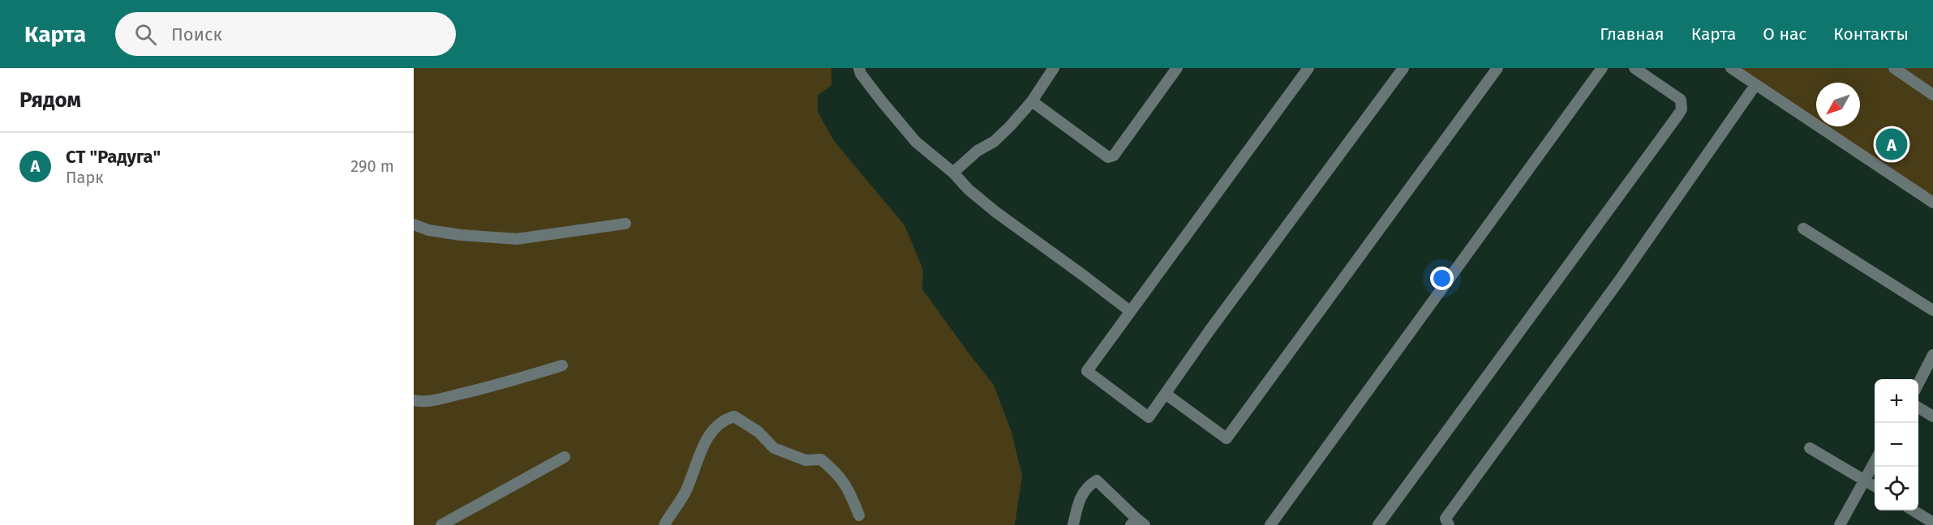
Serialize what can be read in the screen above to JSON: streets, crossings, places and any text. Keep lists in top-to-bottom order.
{
  "north": "bottom left",
  "page": {
    "header": "Карта",
    "search": "Поиск",
    "nav": [
      "Главная",
      "Карта",
      "О нас",
      "Контакты"
    ],
    "heading": "Рядом",
    "pins": "A",
    "list": [
      {
        "mark": "A",
        "name": "СТ \"Радуга\"",
        "note": "Парк",
        "value": "290 m"
      }
    ],
    "map_buttons": ["+", "−"]
  }
}
